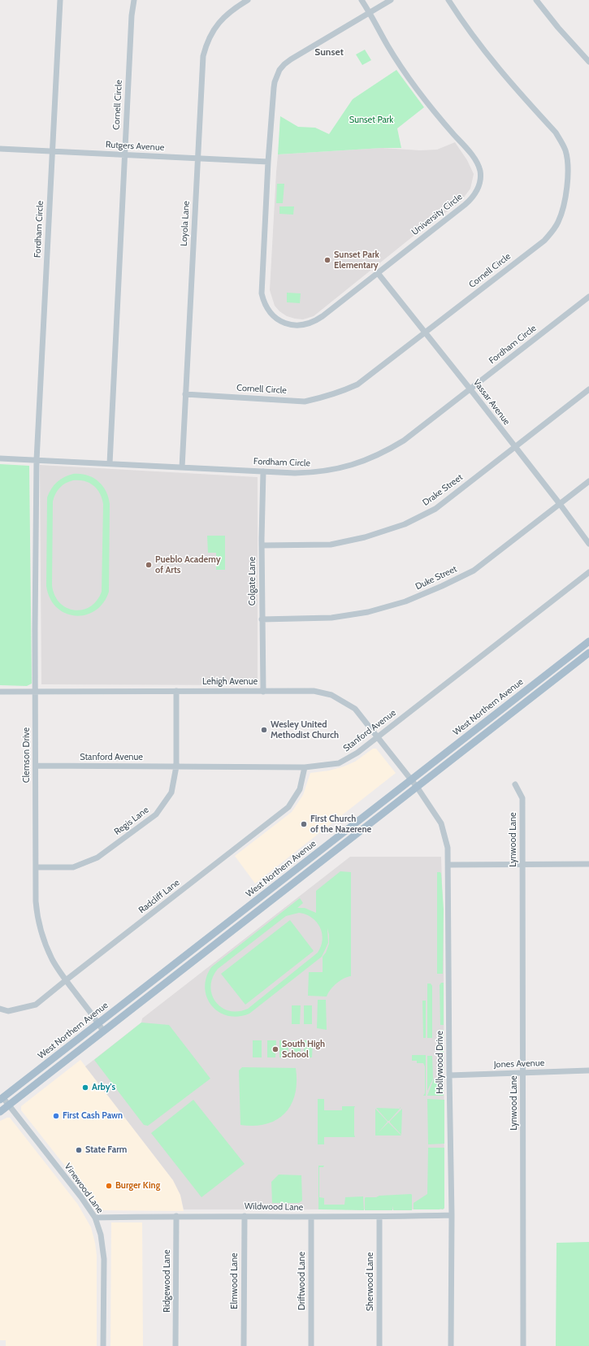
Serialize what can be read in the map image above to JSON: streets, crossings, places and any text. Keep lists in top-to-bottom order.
{
  "streets": {
    "main road": ["West Northern Avenue"],
    "street": [
      "Cornell Circle",
      "Rutgers Avenue",
      "University Circle",
      "Loyola Lane",
      "Fordham Circle",
      "Vassar Avenue",
      "Drake Street",
      "Duke Street",
      "Colgate Lane",
      "Lehigh Avenue",
      "Stanford Avenue",
      "Clemson Drive",
      "Regis Lane",
      "Lynwood Lane",
      "Radcliff Lane",
      "Hollywood Drive",
      "Jones Avenue",
      "Vinewood Lane",
      "Wildwood Lane",
      "Ridgewood Lane",
      "Elmwood Lane",
      "Driftwood Lane",
      "Sherwood Lane"
    ]
  },
  "crossings": [
    ["Cornell Circle", "Rutgers Avenue"],
    ["Cornell Circle", "Loyola Lane"],
    ["Cornell Circle", "Fordham Circle"],
    ["Cornell Circle", "Vassar Avenue"],
    ["Rutgers Avenue", "University Circle"],
    ["Rutgers Avenue", "Loyola Lane"],
    ["Rutgers Avenue", "Fordham Circle"],
    ["University Circle", "Vassar Avenue"],
    ["Loyola Lane", "Fordham Circle"],
    ["Fordham Circle", "Vassar Avenue"],
    ["Fordham Circle", "Colgate Lane"],
    ["Fordham Circle", "Clemson Drive"],
    ["Vassar Avenue", "Drake Street"],
    ["Vassar Avenue", "Duke Street"],
    ["Drake Street", "Colgate Lane"],
    ["Duke Street", "Colgate Lane"],
    ["Colgate Lane", "Lehigh Avenue"],
    ["Lehigh Avenue", "West Northern Avenue"],
    ["Lehigh Avenue", "Stanford Avenue"],
    ["Lehigh Avenue", "Clemson Drive"],
    ["Lehigh Avenue", "Regis Lane"],
    ["Lehigh Avenue", "Hollywood Drive"],
    ["West Northern Avenue", "Clemson Drive"],
    ["West Northern Avenue", "Hollywood Drive"],
    ["West Northern Avenue", "Vinewood Lane"],
    ["Stanford Avenue", "Clemson Drive"],
    ["Stanford Avenue", "Regis Lane"],
    ["Stanford Avenue", "Radcliff Lane"],
    ["Clemson Drive", "Regis Lane"],
    ["Clemson Drive", "Radcliff Lane"],
    ["Lynwood Lane", "Jones Avenue"],
    ["Hollywood Drive", "Jones Avenue"],
    ["Hollywood Drive", "Wildwood Lane"],
    ["Vinewood Lane", "Wildwood Lane"],
    ["Wildwood Lane", "Ridgewood Lane"],
    ["Wildwood Lane", "Elmwood Lane"],
    ["Wildwood Lane", "Driftwood Lane"],
    ["Wildwood Lane", "Sherwood Lane"]
  ],
  "districts": ["Sunset"],
  "parks": ["Sunset Park"],
  "places": [
    "Sunset Park Elementary",
    "Pueblo Academy of Arts",
    "Wesley United Methodist Church",
    "First Church of the Nazerene",
    "South High School",
    "Arby's",
    "First Cash Pawn",
    "State Farm",
    "Burger King"
  ]
}
